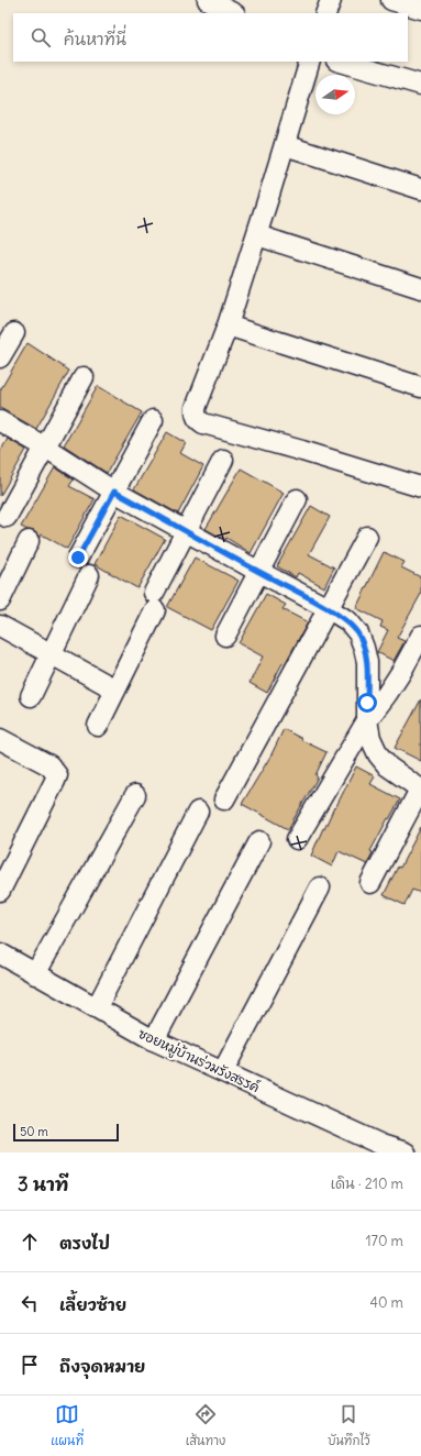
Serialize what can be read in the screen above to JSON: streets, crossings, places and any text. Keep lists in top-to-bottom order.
{
  "streets": {
    "street": ["ซอยหมู่บ้านร่วมรังสรรค์"]
  },
  "scale_bar": "50 m",
  "north": "right",
  "page": {
    "search": "ค้นหาที่นี่",
    "scale": "50 m",
    "heading": ["3 นาที", "เดิน · 210 m"],
    "list": [
      ["ตรงไป", "170 m"],
      ["เลี้ยวซ้าย", "40 m"],
      "ถึงจุดหมาย"
    ],
    "nav": ["แผนที่", "เส้นทาง", "บันทึกไว้"]
  }
}
